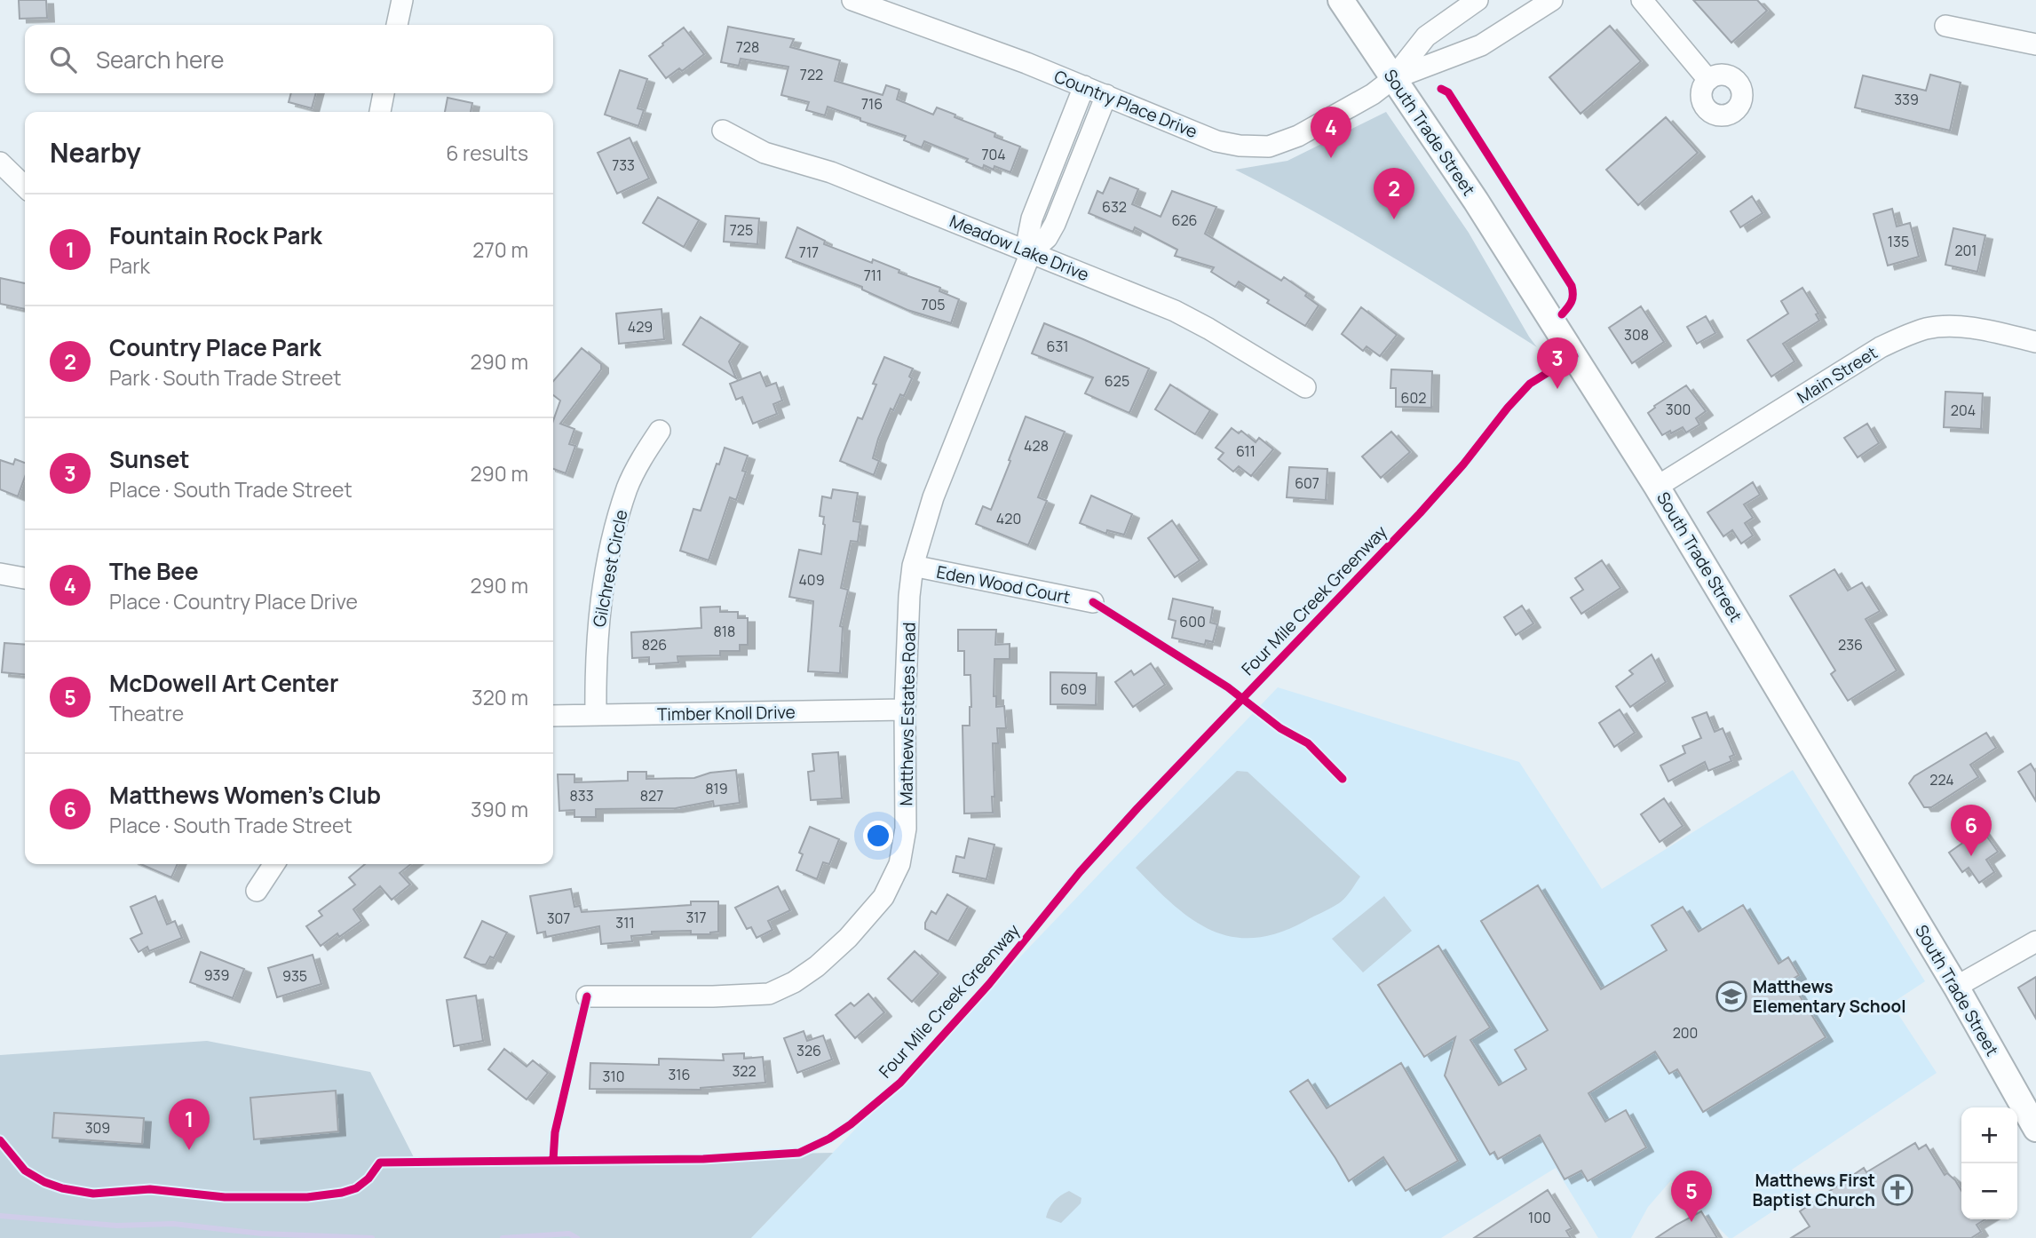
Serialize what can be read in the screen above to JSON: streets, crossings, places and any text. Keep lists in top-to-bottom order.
{
  "streets": {
    "main road": ["South Trade Street"],
    "street": [
      "Country Place Drive",
      "Meadow Lake Drive",
      "Main Street",
      "Gilchrest Circle",
      "Eden Wood Court",
      "Timber Knoll Drive",
      "Matthews Estates Road"
    ],
    "cycle path": ["Four Mile Creek Greenway"]
  },
  "crossings": [
    ["Country Place Drive", "South Trade Street"],
    ["Country Place Drive", "Matthews Estates Road"],
    ["South Trade Street", "Main Street"],
    ["Meadow Lake Drive", "Matthews Estates Road"],
    ["Gilchrest Circle", "Timber Knoll Drive"],
    ["Eden Wood Court", "Matthews Estates Road"],
    ["Timber Knoll Drive", "Matthews Estates Road"]
  ],
  "places": {
    "school or university": ["Matthews Elementary School"],
    "church": ["Matthews First Baptist Church"]
  },
  "house_numbers": [
    "728",
    "722",
    "339",
    "716",
    "704",
    "733",
    "632",
    "626",
    "725",
    "135",
    "201",
    "717",
    "711",
    "705",
    "429",
    "308",
    "631",
    "625",
    "602",
    "300",
    "204",
    "428",
    "611",
    "607",
    "420",
    "409",
    "600",
    "818",
    "826",
    "236",
    "609",
    "224",
    "819",
    "833",
    "827",
    "317",
    "307",
    "311",
    "939",
    "935",
    "200",
    "326",
    "322",
    "316",
    "310",
    "309",
    "100"
  ],
  "page": {
    "search": "Search here",
    "pins": [
      "4",
      "2",
      "3",
      "6",
      "1",
      "5"
    ],
    "heading": ["Nearby", "6 results"],
    "list": [
      {
        "mark": "1",
        "name": "Fountain Rock Park",
        "note": "Park",
        "value": "270 m"
      },
      {
        "mark": "2",
        "name": "Country Place Park",
        "note": "Park · South Trade Street",
        "value": "290 m"
      },
      {
        "mark": "3",
        "name": "Sunset",
        "note": "Place · South Trade Street",
        "value": "290 m"
      },
      {
        "mark": "4",
        "name": "The Bee",
        "note": "Place · Country Place Drive",
        "value": "290 m"
      },
      {
        "mark": "5",
        "name": "McDowell Art Center",
        "note": "Theatre",
        "value": "320 m"
      },
      {
        "mark": "6",
        "name": "Matthews Women's Club",
        "note": "Place · South Trade Street",
        "value": "390 m"
      }
    ],
    "map_buttons": ["+", "−"]
  }
}
